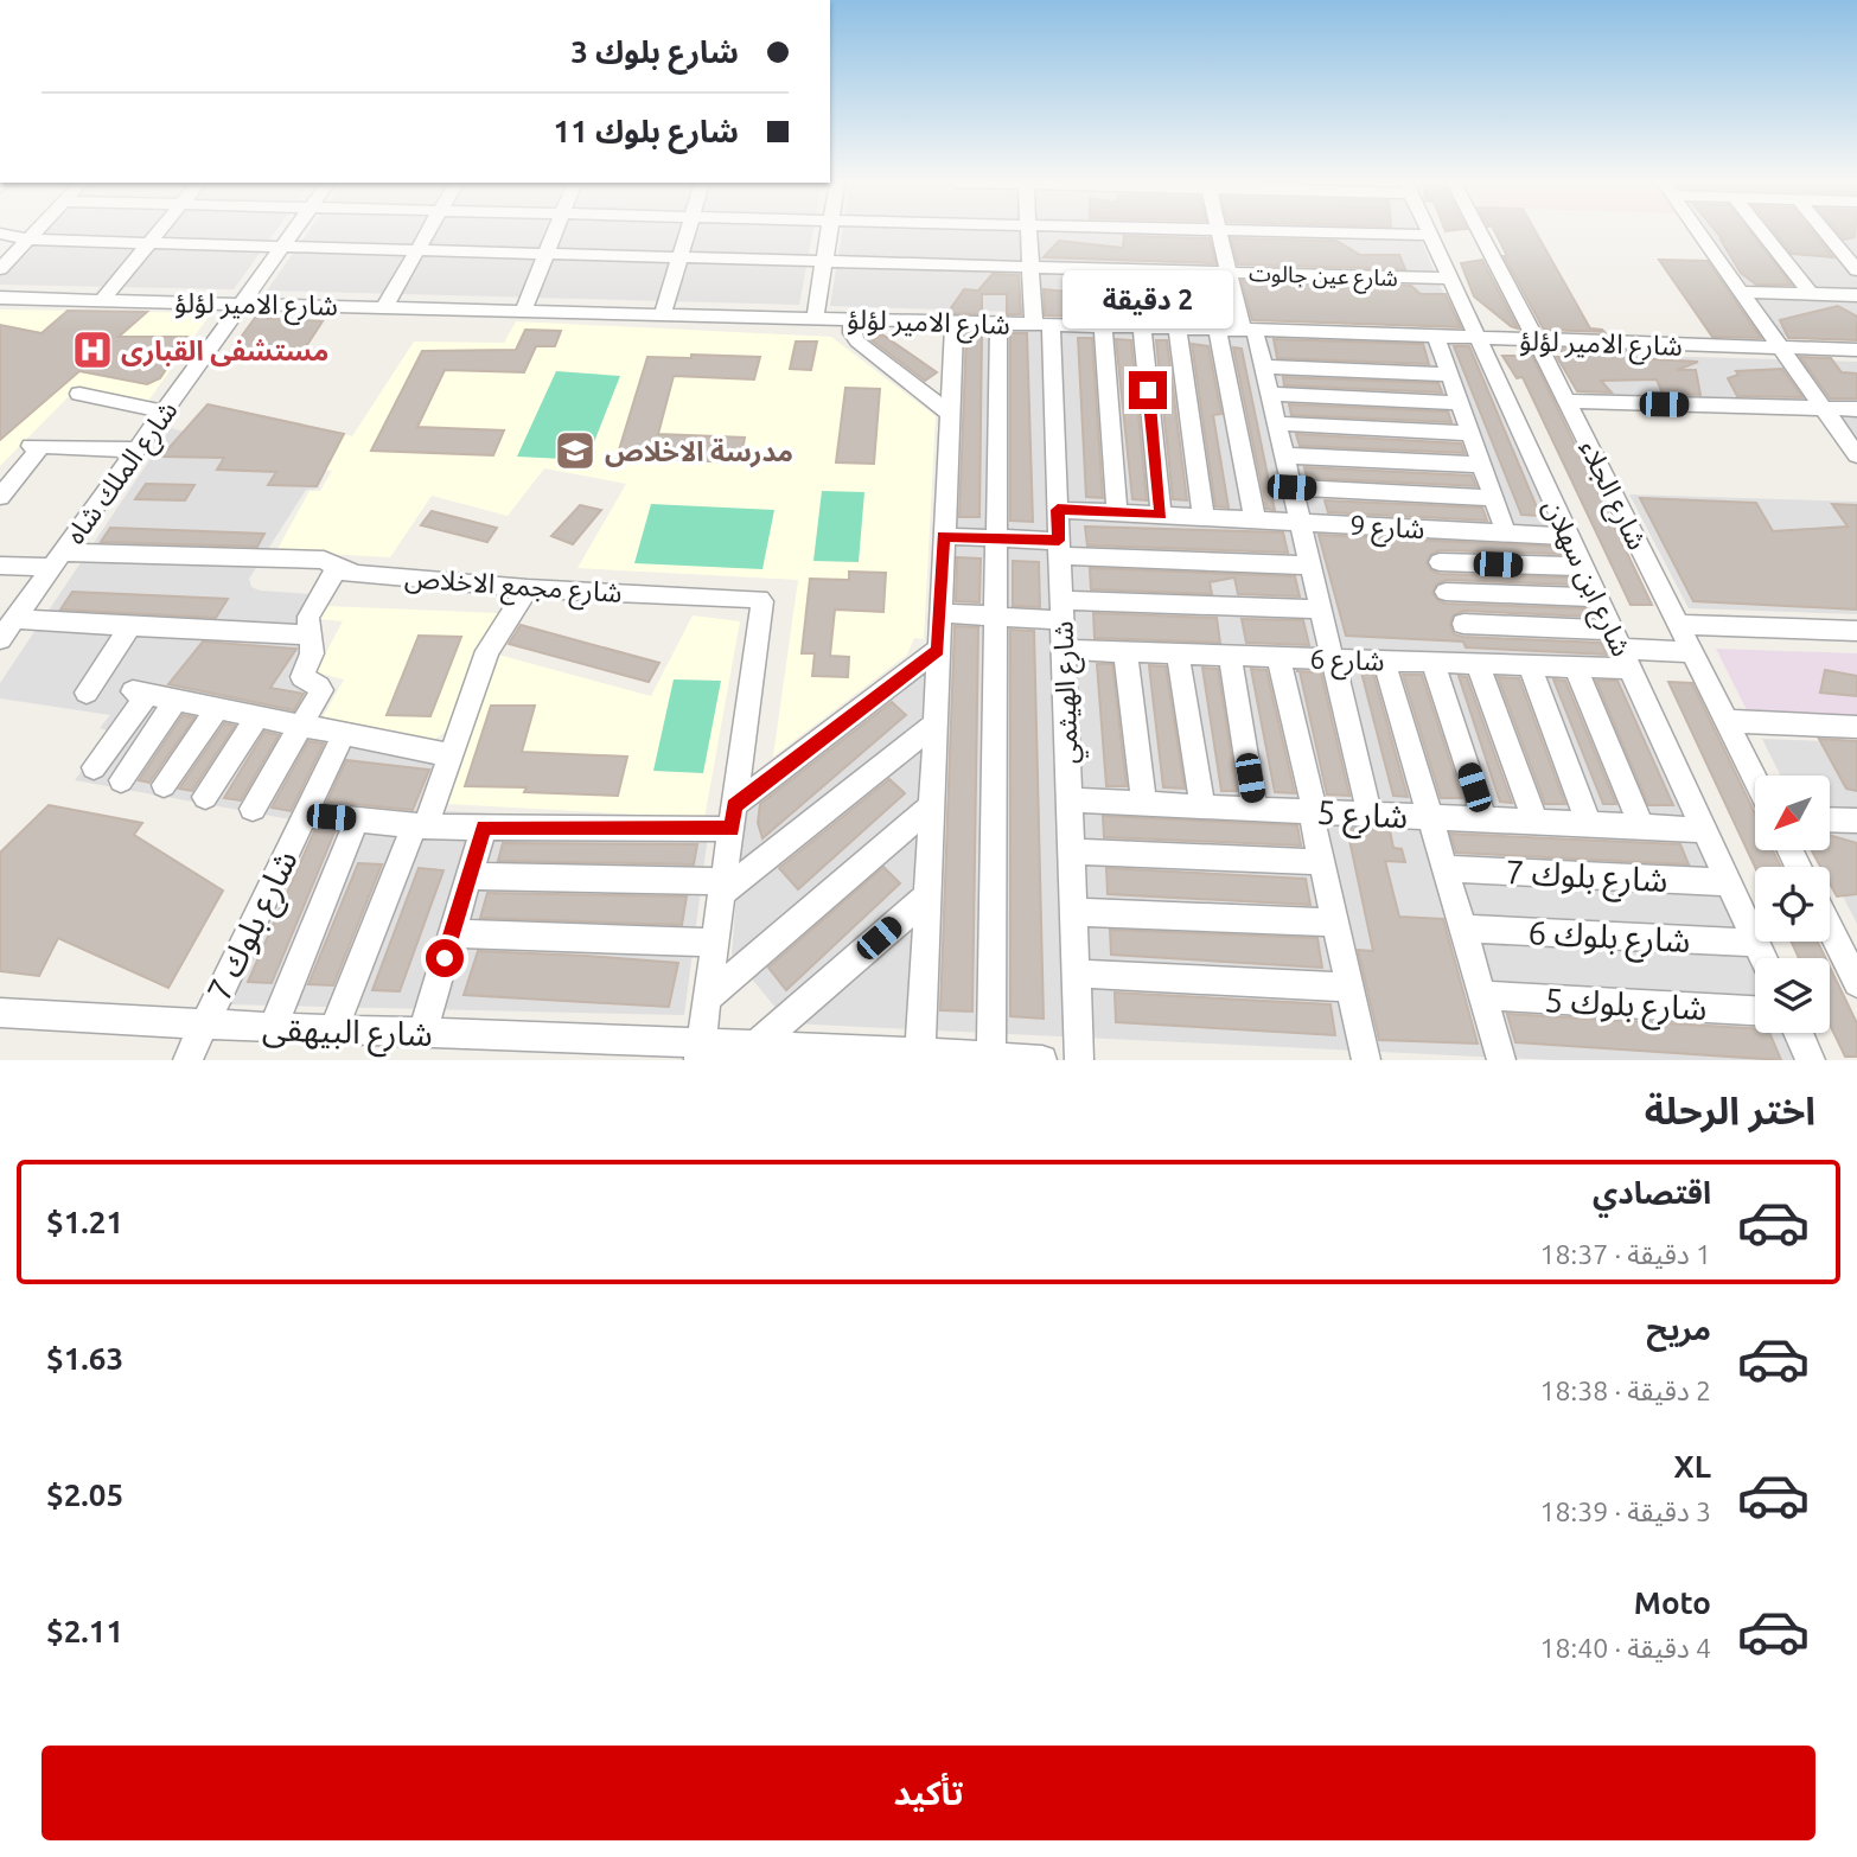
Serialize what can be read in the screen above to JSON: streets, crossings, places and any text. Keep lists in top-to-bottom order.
{
  "streets": {
    "street": [
      "شارع عين جالوت",
      "شارع الامير لؤلؤ",
      "شارع الملك شاه",
      "شارع الجلاء",
      "شارع 9",
      "شارع ابن سهلان",
      "شارع مجمع الاخلاص",
      "شارع 6",
      "شارع الهيثمي",
      "شارع 5",
      "شارع بلوك 7",
      "شارع بلوك 6",
      "شارع بلوك 5",
      "شارع البيهقى"
    ]
  },
  "crossings": [
    ["شارع عين جالوت", "شارع الملك شاه"],
    ["شارع عين جالوت", "شارع ابن سهلان"],
    ["شارع عين جالوت", "شارع الهيثمي"],
    ["شارع الامير لؤلؤ", "شارع الملك شاه"],
    ["شارع الامير لؤلؤ", "شارع الجلاء"],
    ["شارع الامير لؤلؤ", "شارع ابن سهلان"],
    ["شارع الامير لؤلؤ", "شارع الهيثمي"],
    ["شارع الملك شاه", "شارع مجمع الاخلاص"],
    ["شارع 9", "شارع ابن سهلان"],
    ["شارع 9", "شارع الهيثمي"],
    ["شارع ابن سهلان", "شارع 6"],
    ["شارع ابن سهلان", "شارع 5"],
    ["شارع ابن سهلان", "شارع بلوك 7"],
    ["شارع ابن سهلان", "شارع بلوك 6"],
    ["شارع 6", "شارع الهيثمي"],
    ["شارع الهيثمي", "شارع 5"],
    ["شارع بلوك 7", "شارع البيهقى"]
  ],
  "places": {
    "hospital": ["مستشفى القبارى"],
    "school or university": ["مدرسة الاخلاص"]
  },
  "north": "bottom left",
  "page": {
    "banner": ["شارع بلوك 3", "شارع بلوك 11"],
    "bubble": "2 دقيقة",
    "heading": "اختر الرحلة",
    "list": [
      {
        "name": "اقتصادي",
        "note": "1 دقيقة · 18:37",
        "value": "$1.21"
      },
      {
        "name": "مريح",
        "note": "2 دقيقة · 18:38",
        "value": "$1.63"
      },
      {
        "name": "XL",
        "note": "3 دقيقة · 18:39",
        "value": "$2.05"
      },
      {
        "name": "Moto",
        "note": "4 دقيقة · 18:40",
        "value": "$2.11"
      }
    ],
    "buttons": "تأكيد"
  }
}
